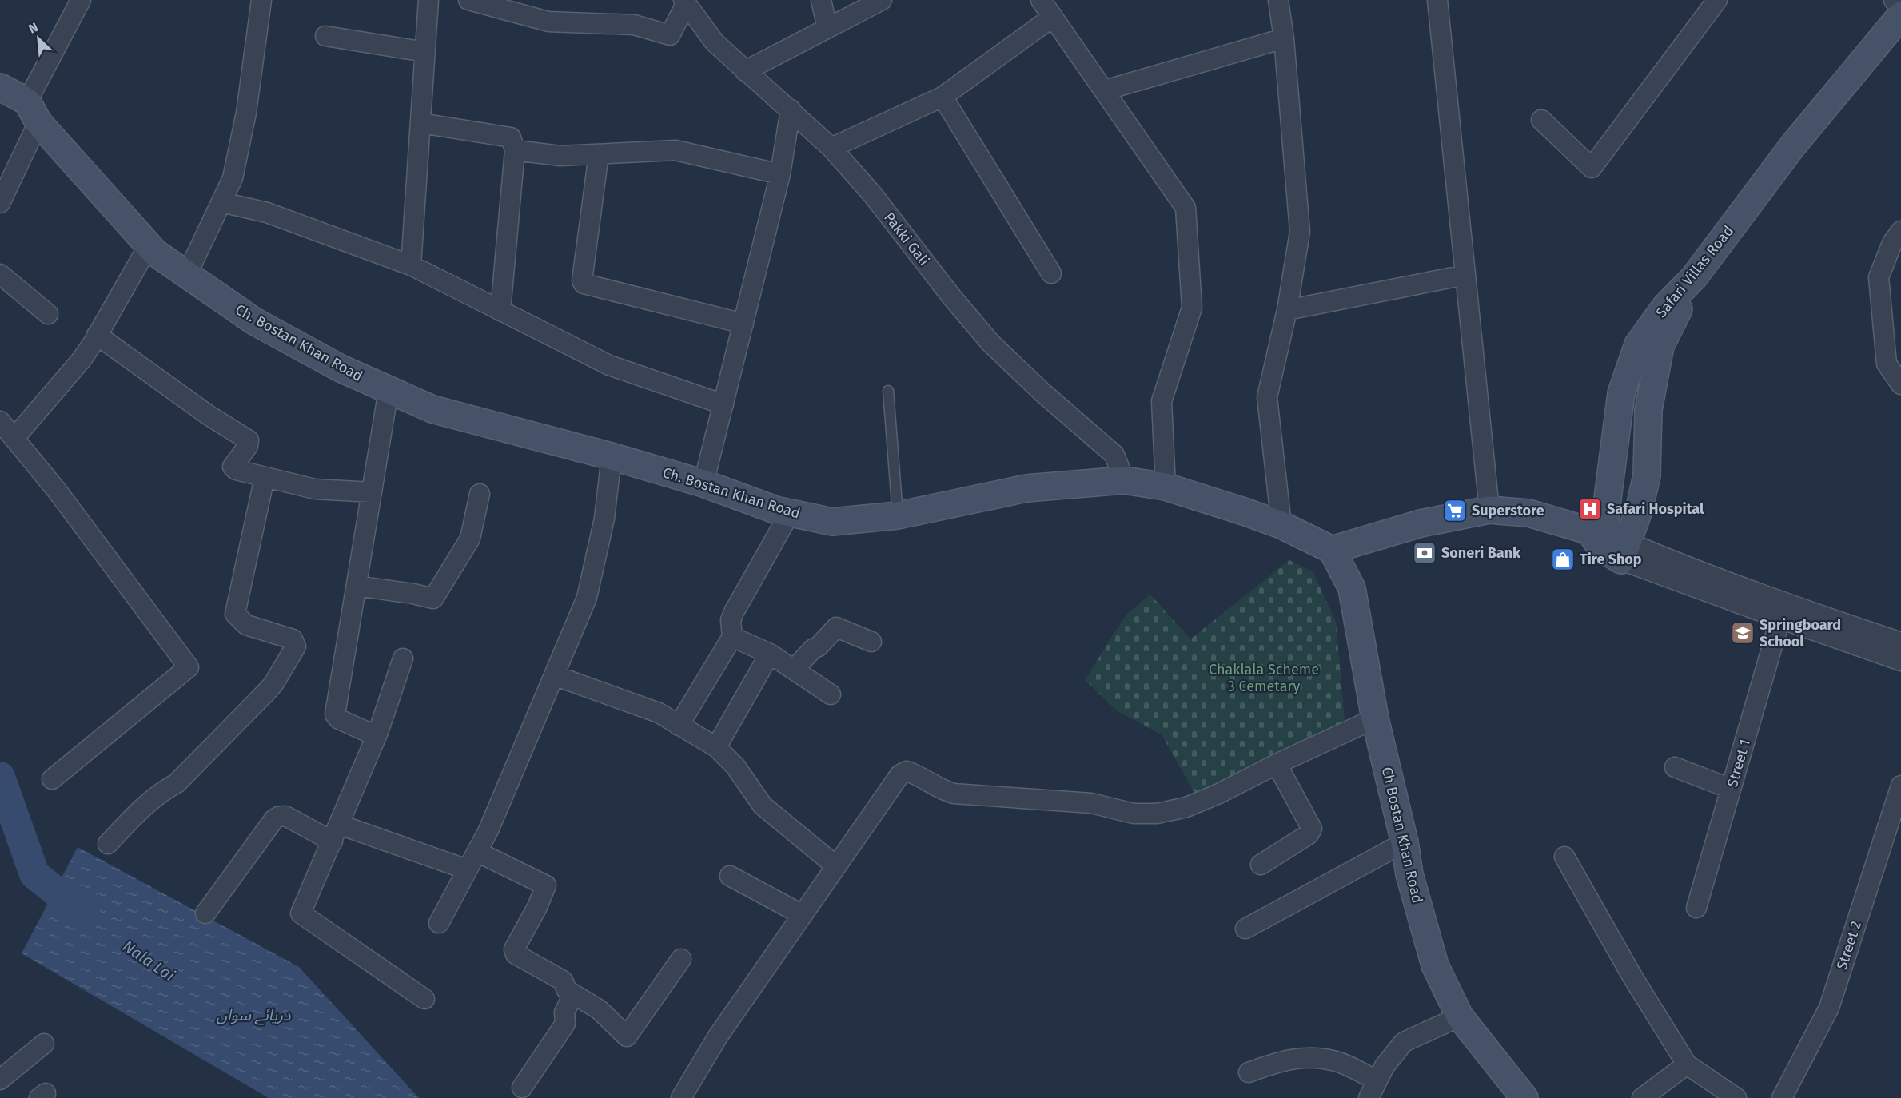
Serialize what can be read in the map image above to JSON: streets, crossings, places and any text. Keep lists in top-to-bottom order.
{
  "streets": {
    "main road": ["Safari Villas Road", "Ch. Bostan Khan Road", "Ch Bostan Khan Road"],
    "street": ["Pakki Gali", "Street 1", "Street 2"]
  },
  "crossings": [
    ["Pakki Gali", "Ch. Bostan Khan Road"],
    ["Ch. Bostan Khan Road", "Ch Bostan Khan Road"]
  ],
  "water": ["Nala Lai", "دریائے سواں"],
  "parks": ["Chaklala Scheme 3 Cemetary"],
  "places": {
    "hospital": ["Safari Hospital"],
    "supermarket": ["Superstore"],
    "bank": ["Soneri Bank"],
    "shop": ["Tire Shop"],
    "school or university": ["Springboard School"]
  },
  "north": "top left"
}
